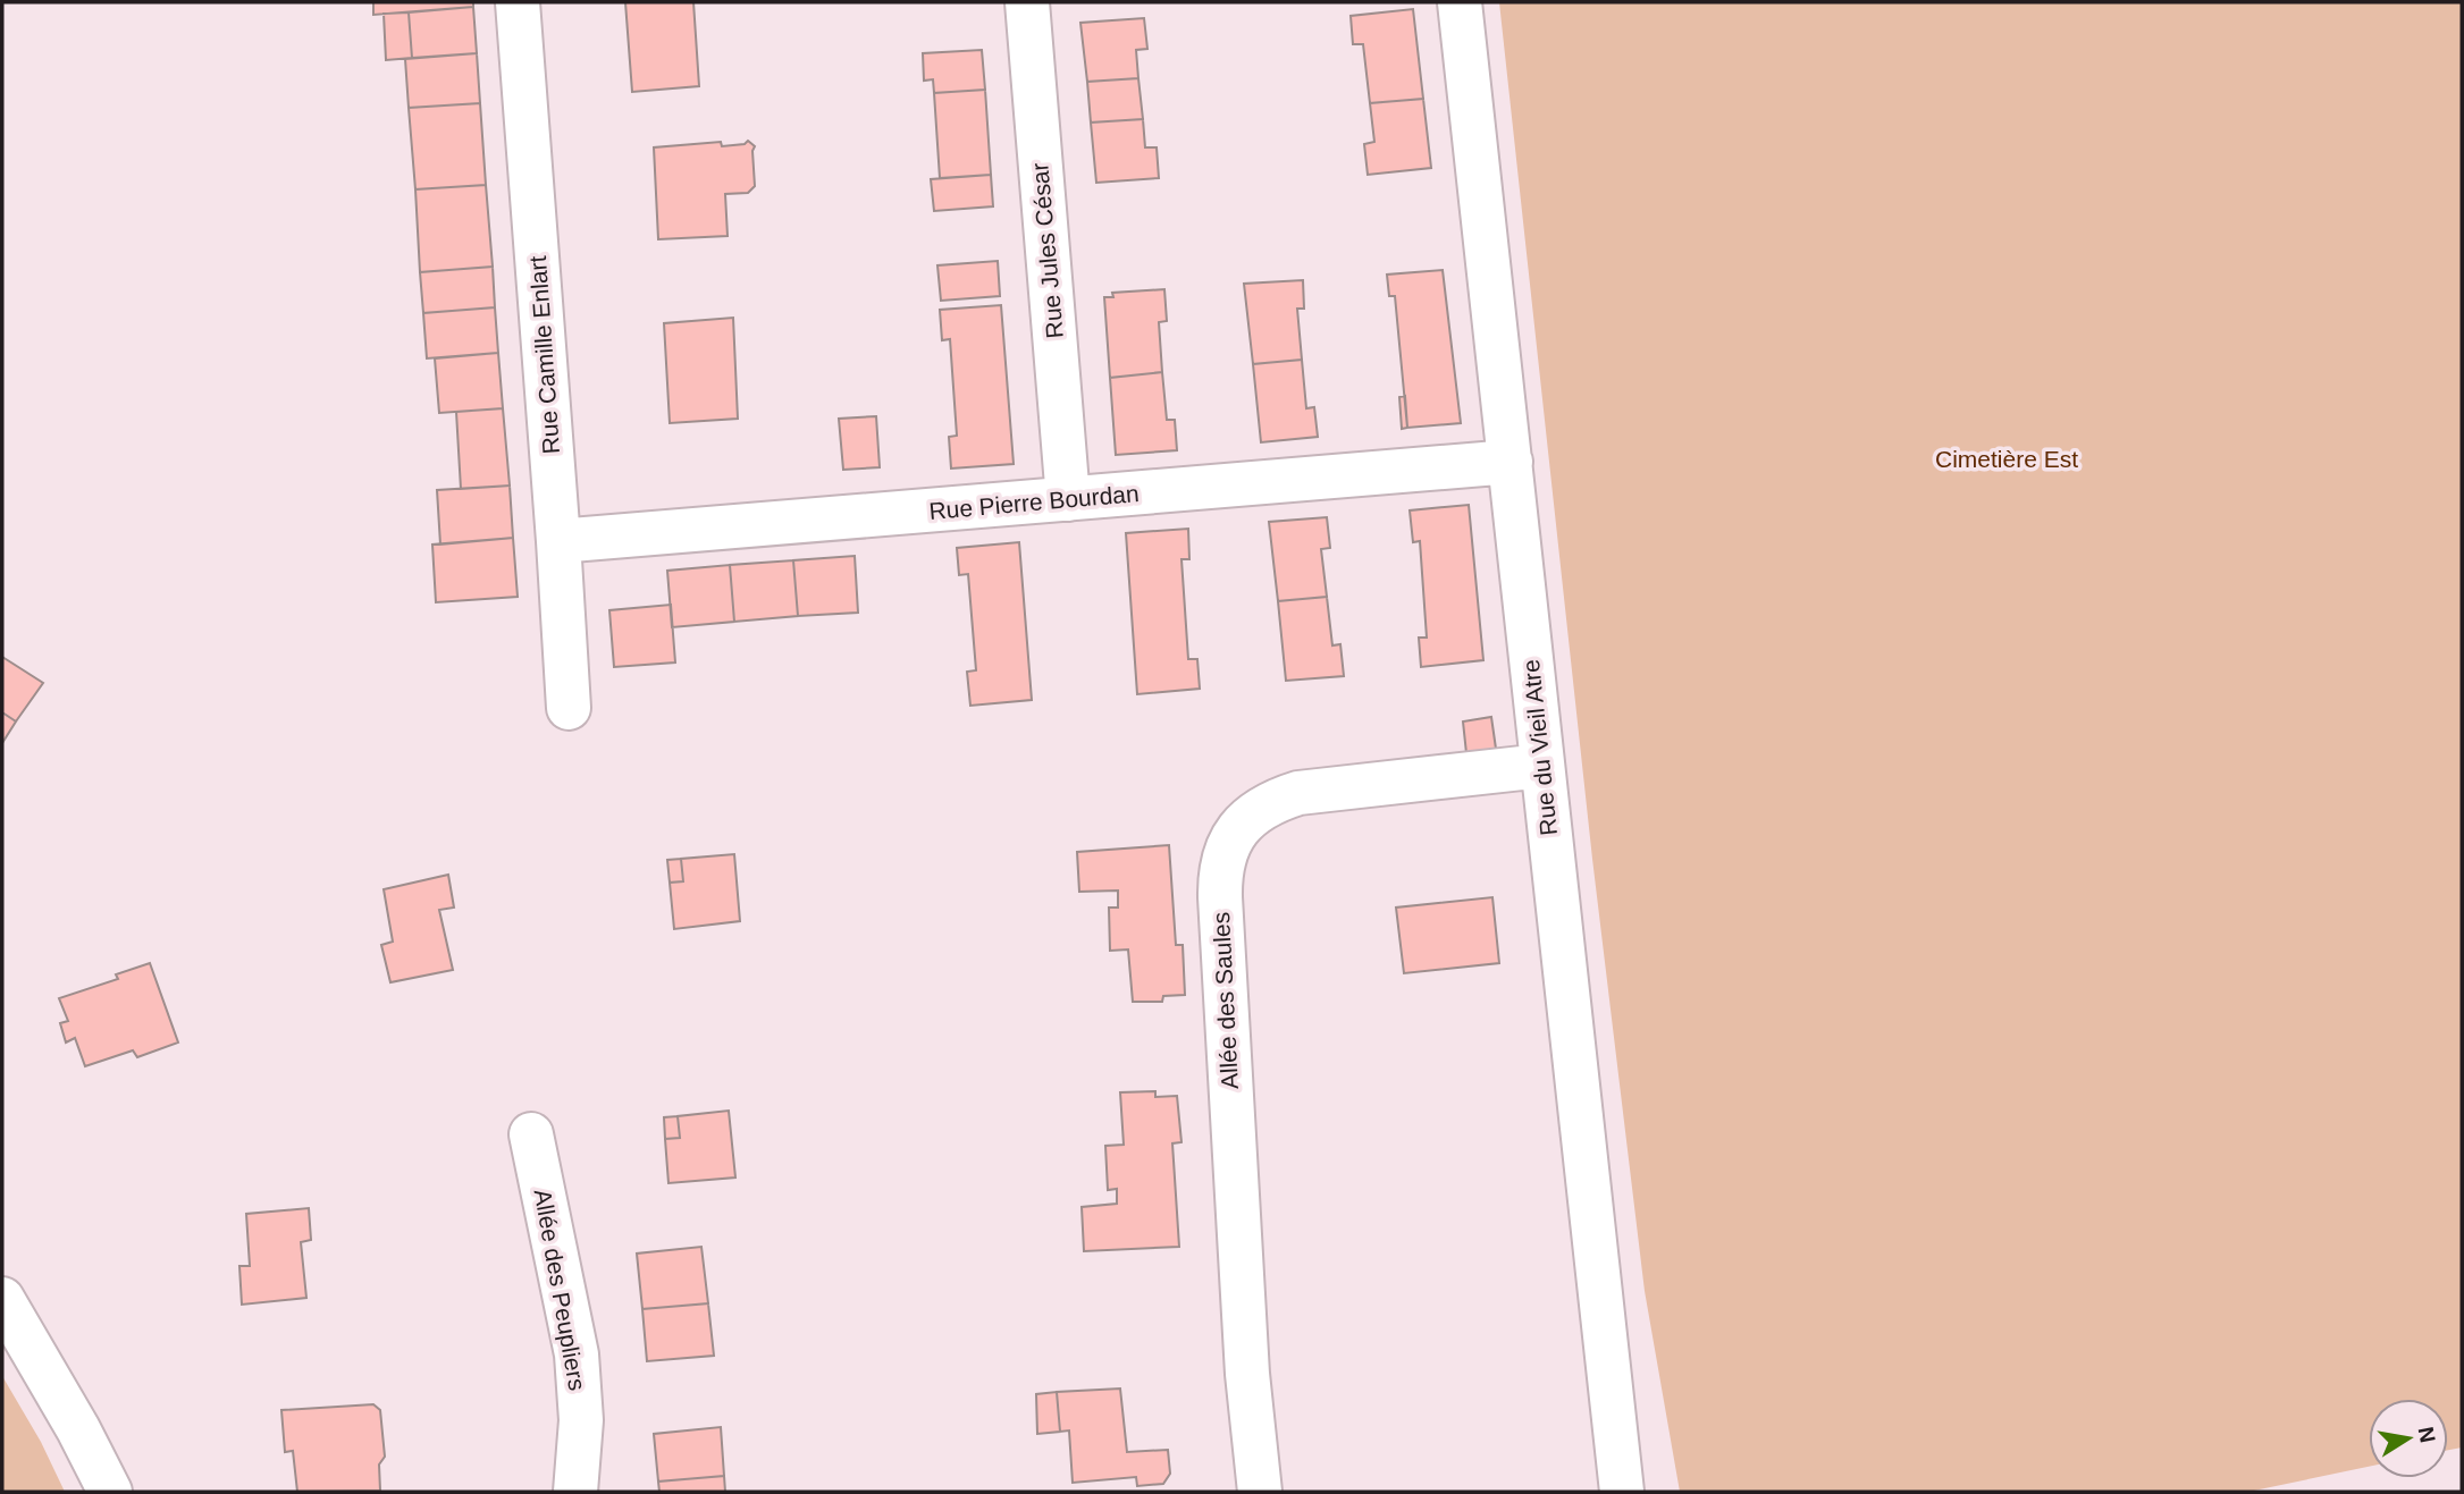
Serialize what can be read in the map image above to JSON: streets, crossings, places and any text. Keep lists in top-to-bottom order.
{
  "streets": {
    "street": [
      "Rue Jules César",
      "Rue Camille Enlart",
      "Rue Pierre Bourdan",
      "Rue du Vieil Atre",
      "Allée des Saules",
      "Allée des Peupliers"
    ]
  },
  "crossings": [
    ["Rue Jules César", "Rue Pierre Bourdan"],
    ["Rue Camille Enlart", "Rue Pierre Bourdan"],
    ["Rue Pierre Bourdan", "Rue du Vieil Atre"],
    ["Rue du Vieil Atre", "Allée des Saules"]
  ],
  "parks": ["Cimetière Est"],
  "north": "right"
}
